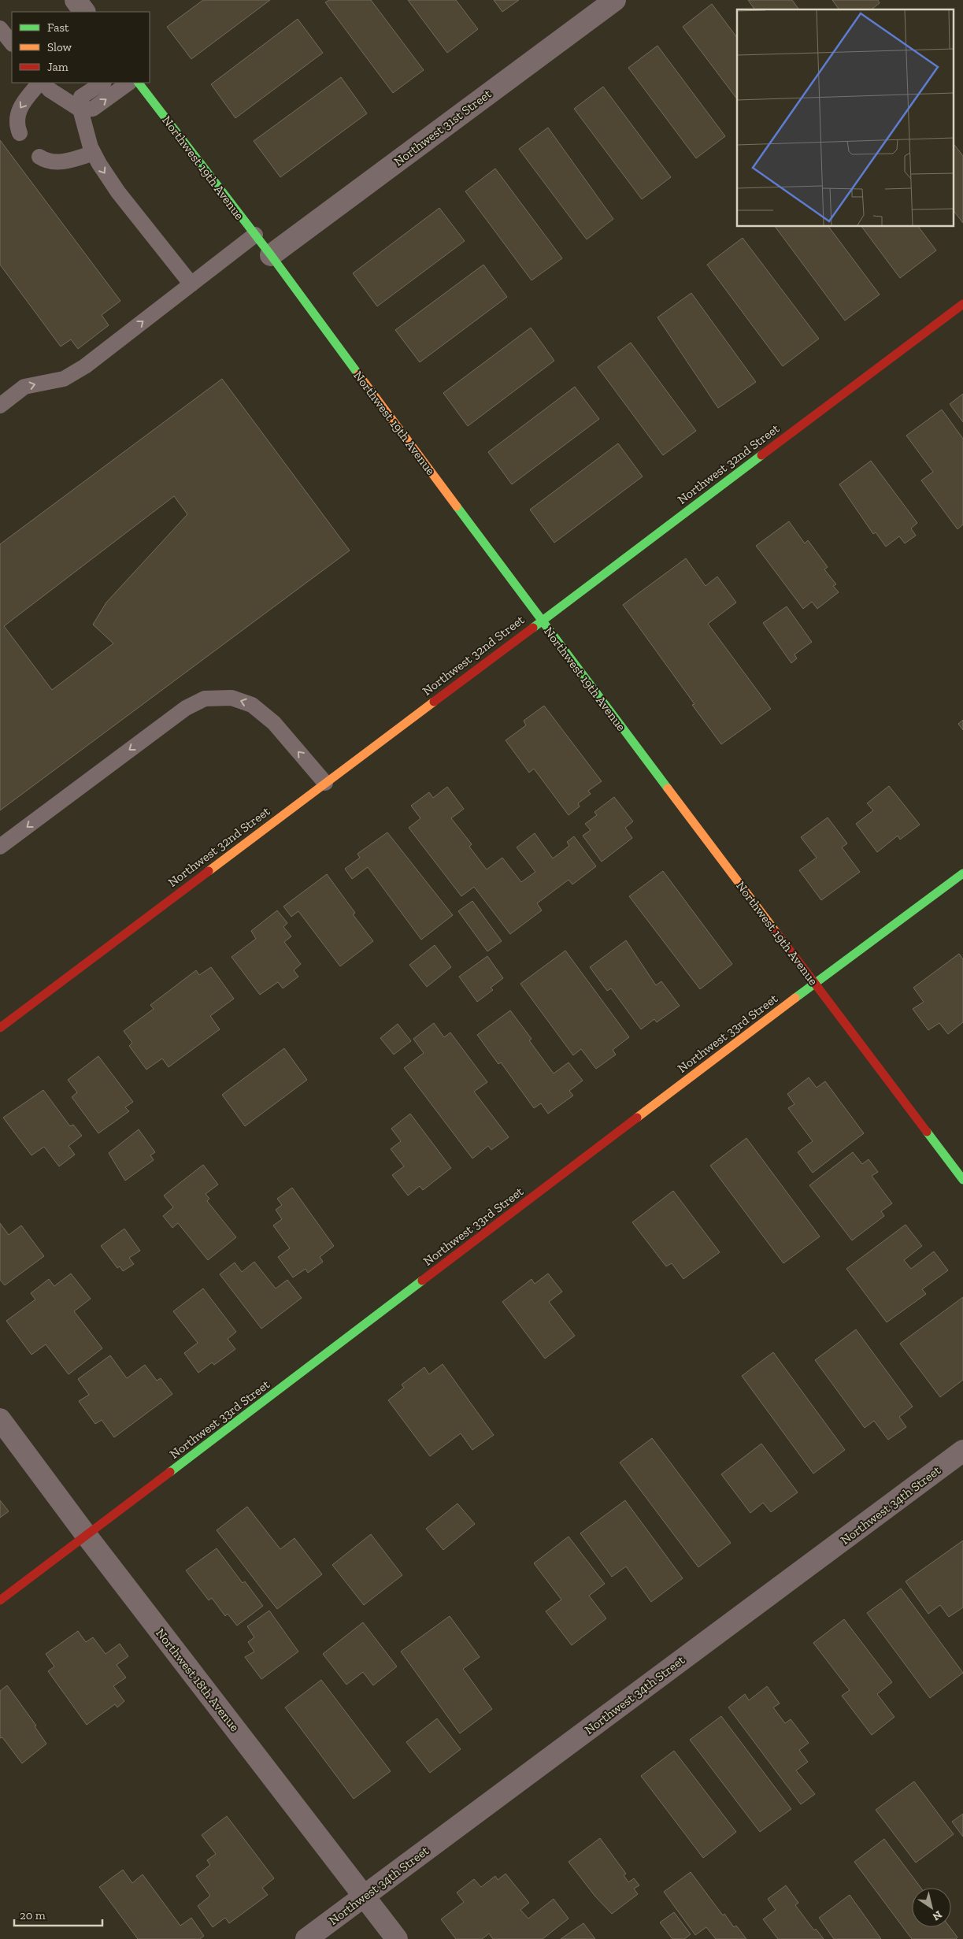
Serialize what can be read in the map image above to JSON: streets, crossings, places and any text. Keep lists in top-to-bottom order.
{
  "streets": {
    "street": [
      "Northwest 31st Street",
      "Northwest 19th Avenue",
      "Northwest 32nd Street",
      "Northwest 33rd Street",
      "Northwest 34th Street",
      "Northwest 18th Avenue"
    ]
  },
  "crossings": [
    ["Northwest 31st Street", "Northwest 19th Avenue"],
    ["Northwest 19th Avenue", "Northwest 32nd Street"],
    ["Northwest 19th Avenue", "Northwest 33rd Street"],
    ["Northwest 33rd Street", "Northwest 18th Avenue"],
    ["Northwest 34th Street", "Northwest 18th Avenue"]
  ],
  "legend": ["Fast", "Slow", "Jam"],
  "scale_bar": "20 m",
  "north": "bottom right"
}
